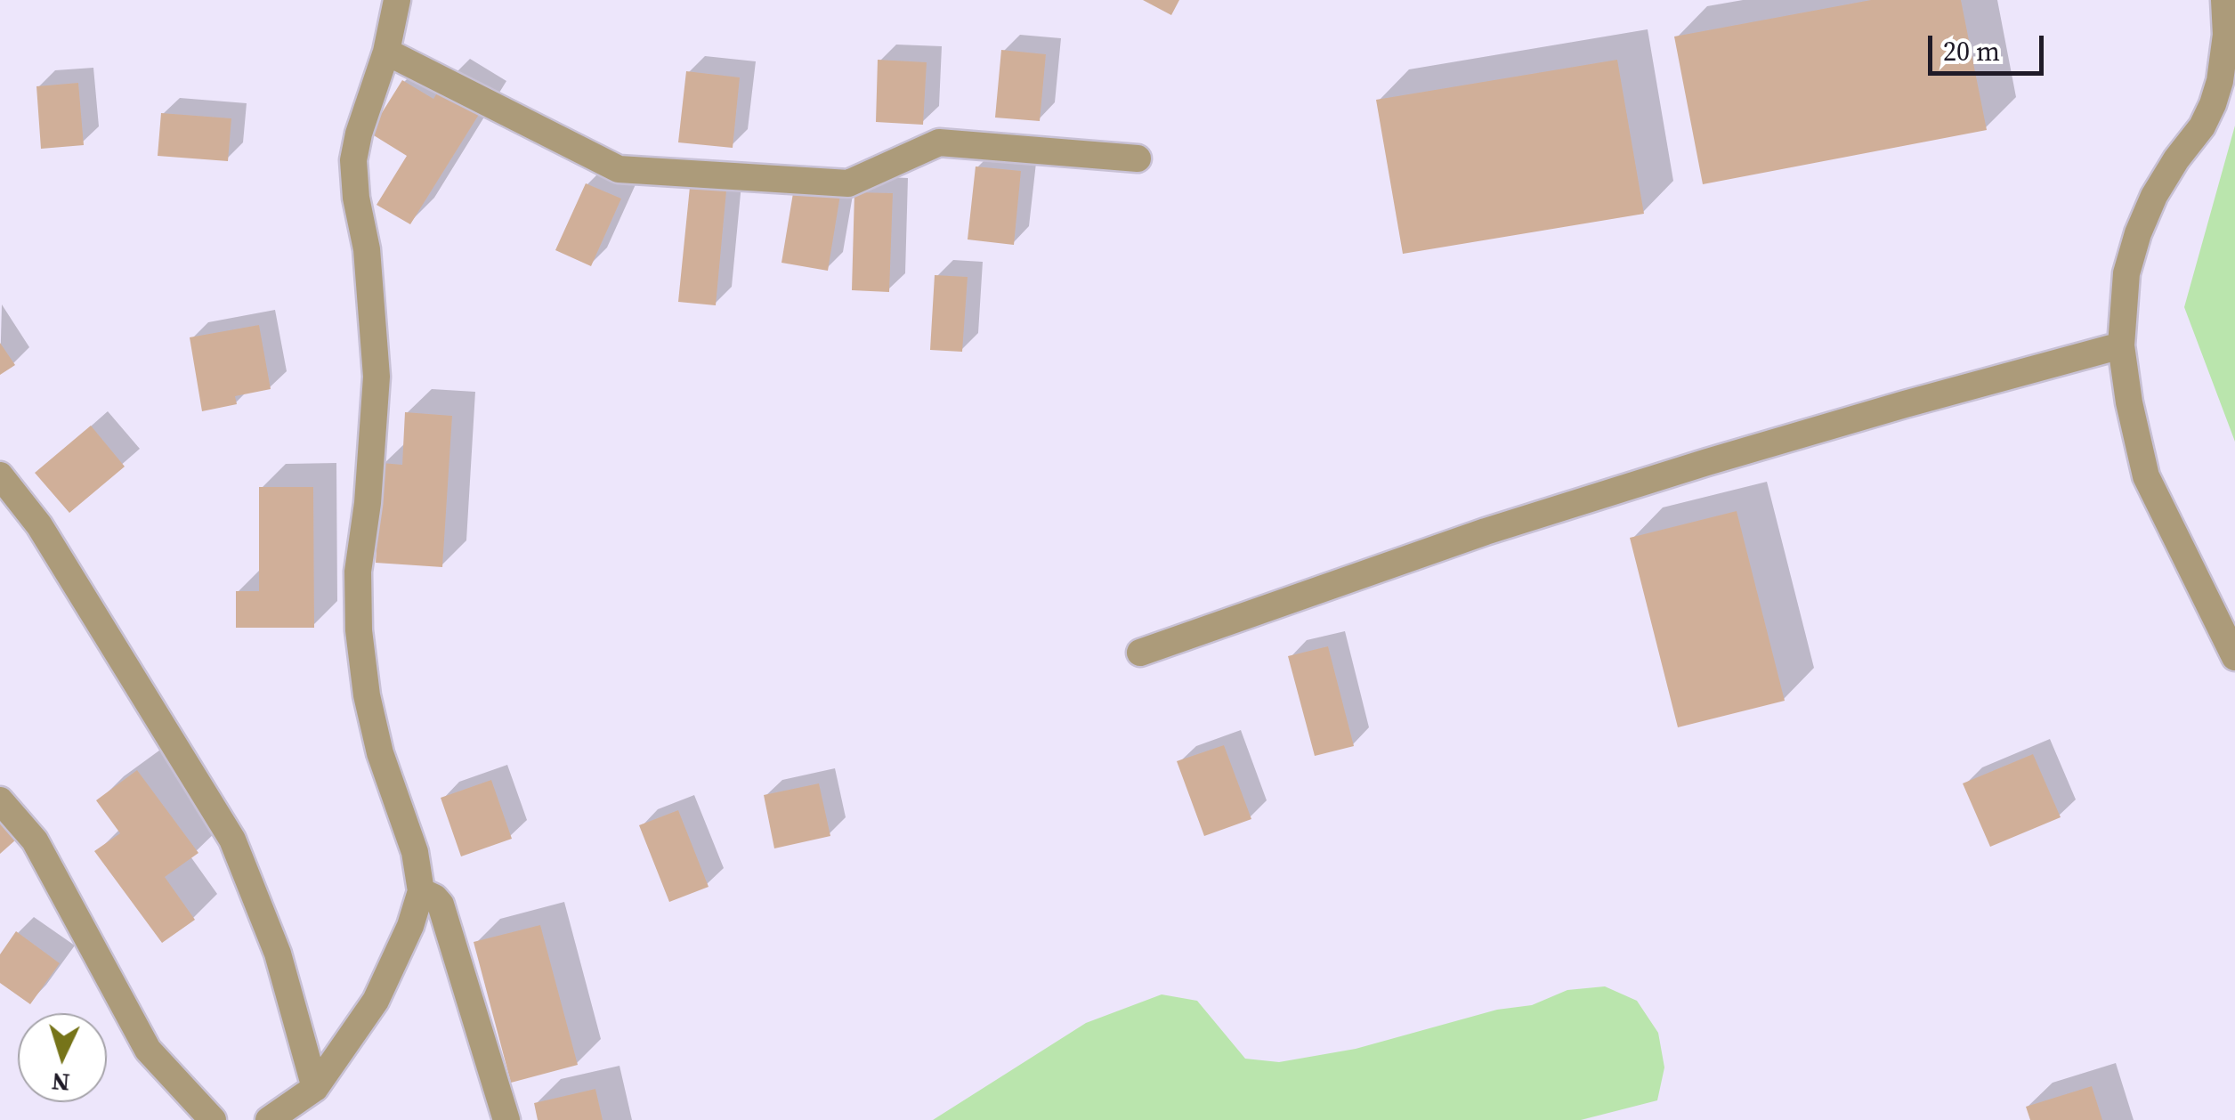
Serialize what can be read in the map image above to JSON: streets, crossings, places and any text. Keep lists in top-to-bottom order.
{
  "scale_bar": "20 m",
  "north": "bottom"
}
